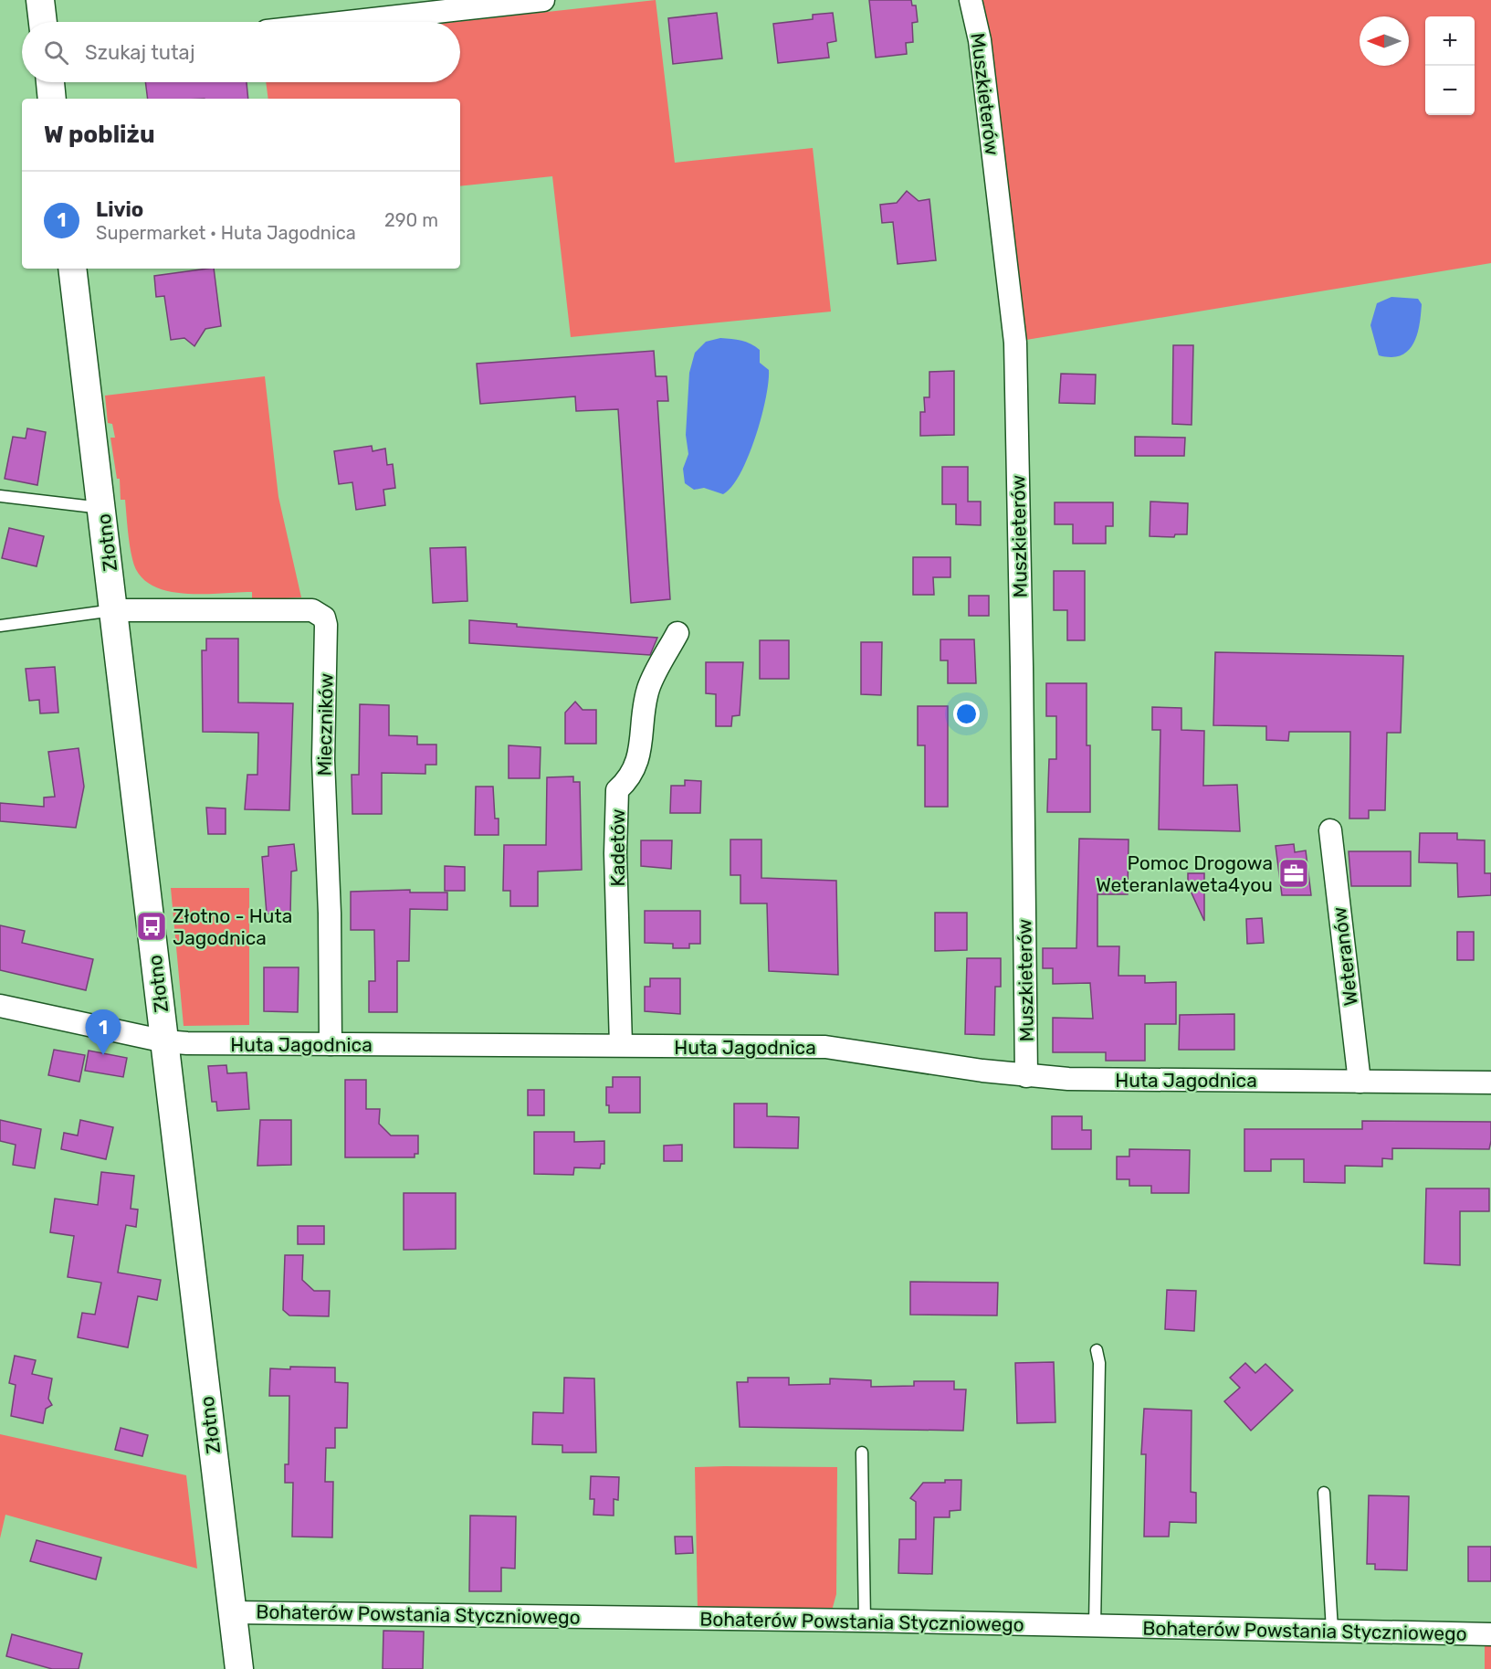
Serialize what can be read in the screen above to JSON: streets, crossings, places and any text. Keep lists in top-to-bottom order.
{
  "streets": {
    "street": [
      "Muszkieterów",
      "Złotno",
      "Mieczników",
      "Kadetów",
      "Weteranów",
      "Huta Jagodnica",
      "Bohaterów Powstania Styczniowego"
    ]
  },
  "crossings": [
    ["Muszkieterów", "Huta Jagodnica"],
    ["Złotno", "Mieczników"],
    ["Złotno", "Huta Jagodnica"],
    ["Złotno", "Bohaterów Powstania Styczniowego"],
    ["Mieczników", "Huta Jagodnica"],
    ["Kadetów", "Huta Jagodnica"],
    ["Weteranów", "Huta Jagodnica"]
  ],
  "places": {
    "office": ["Pomoc Drogowa Weteranlaweta4you"],
    "bus stop": ["Złotno - Huta Jagodnica"]
  },
  "north": "left",
  "page": {
    "map_buttons": ["+", "−"],
    "search": "Szukaj tutaj",
    "heading": "W pobliżu",
    "list": [
      {
        "mark": "1",
        "name": "Livio",
        "note": "Supermarket · Huta Jagodnica",
        "value": "290 m"
      }
    ],
    "pins": "1"
  }
}
